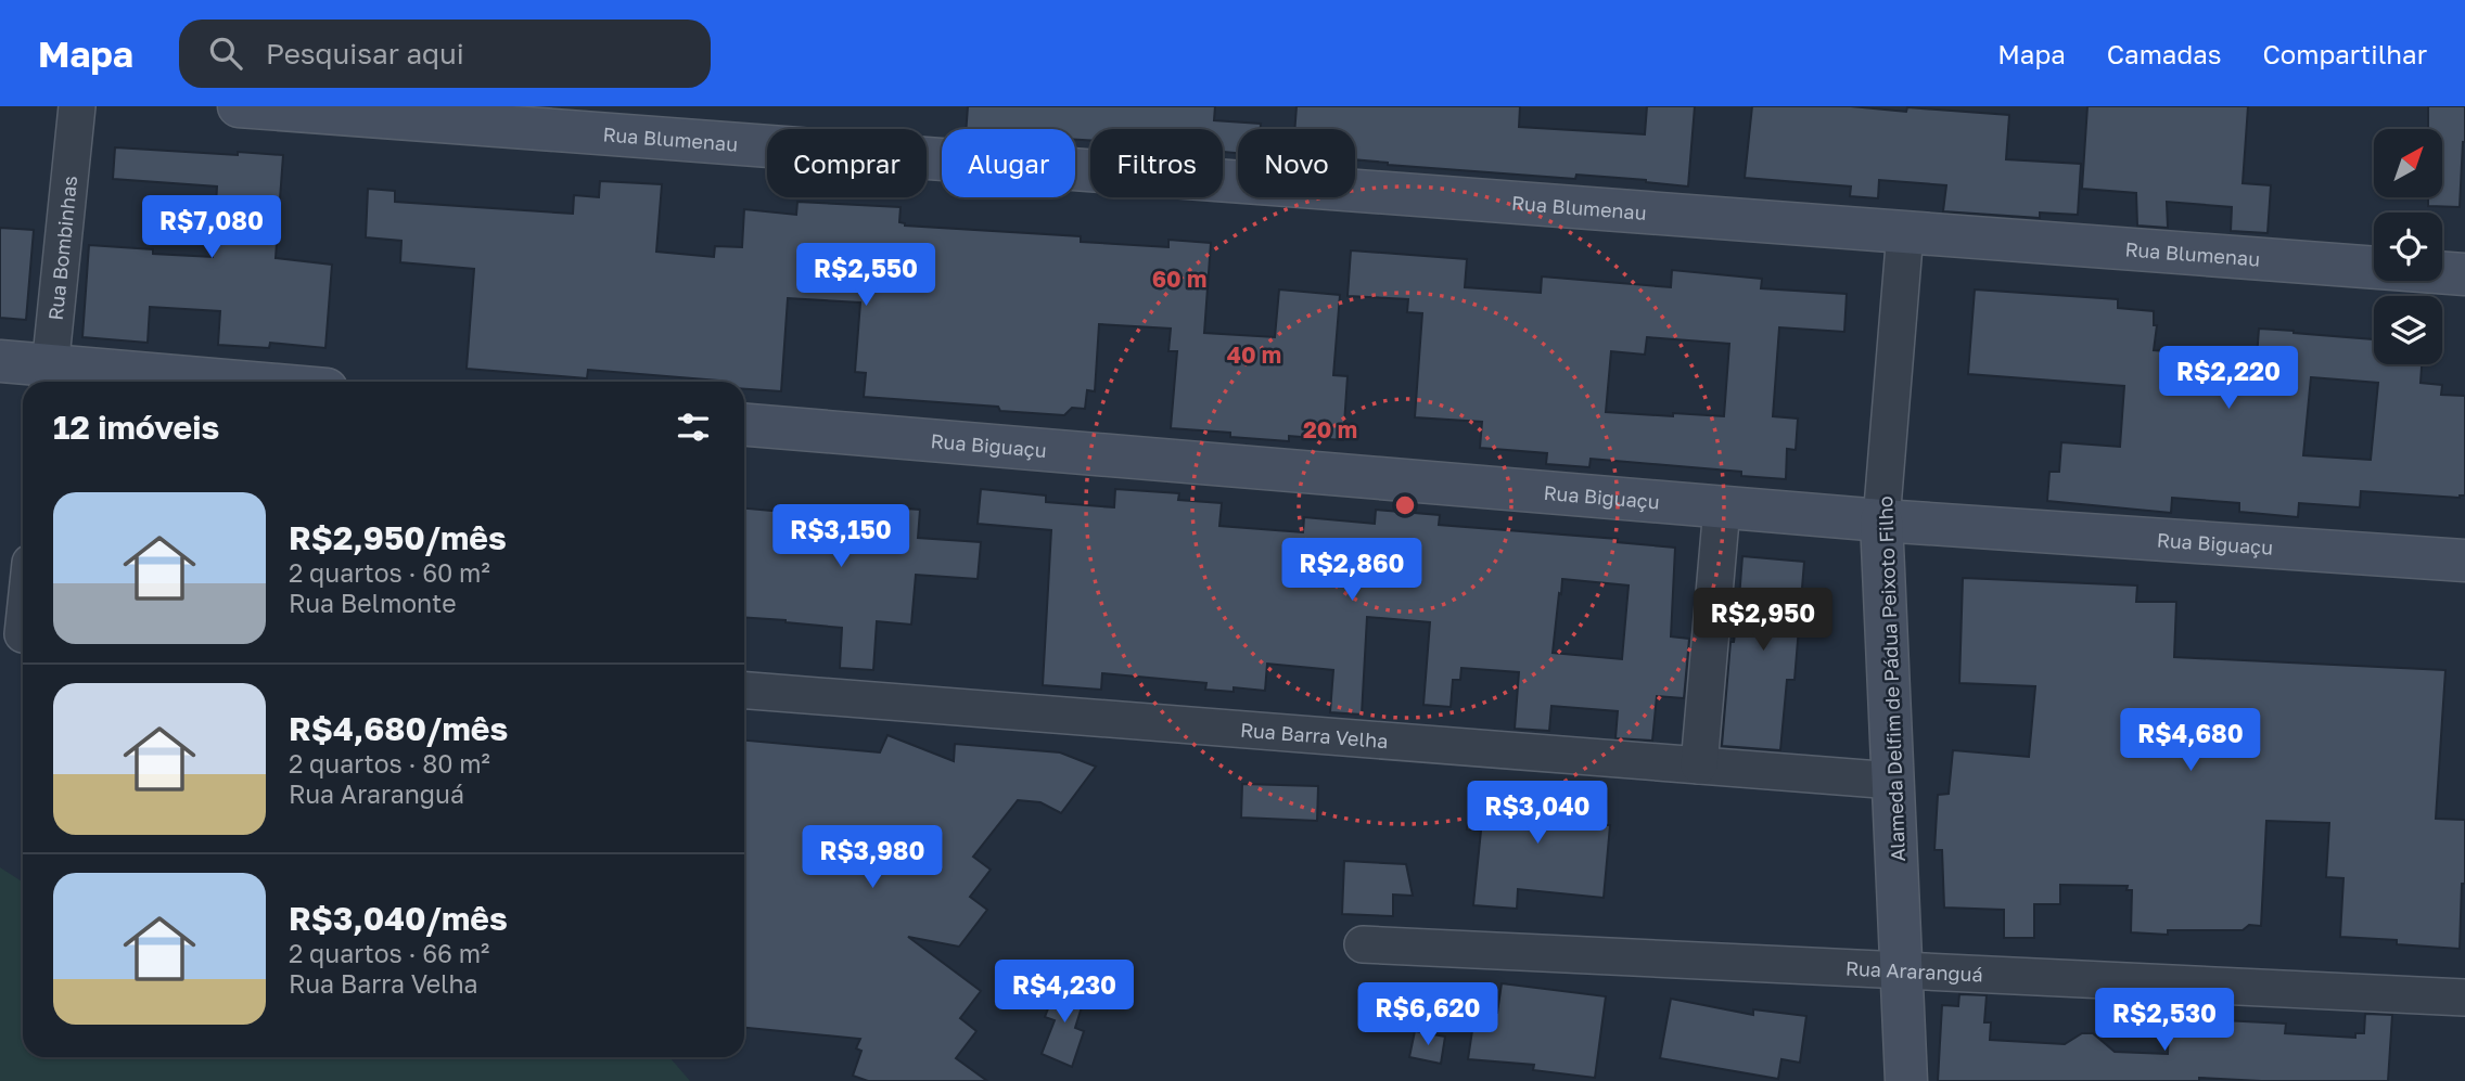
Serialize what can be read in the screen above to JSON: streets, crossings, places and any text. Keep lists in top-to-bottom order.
{
  "streets": {
    "street": [
      "Rua Blumenau",
      "Rua Bombinhas",
      "Rua Biguaçu",
      "Alameda Delfim de Pádua Peixoto Filho",
      "Rua Barra Velha",
      "Rua Araranguá"
    ]
  },
  "crossings": [
    ["Rua Blumenau", "Alameda Delfim de Pádua Peixoto Filho"],
    ["Rua Biguaçu", "Alameda Delfim de Pádua Peixoto Filho"],
    ["Alameda Delfim de Pádua Peixoto Filho", "Rua Barra Velha"],
    ["Alameda Delfim de Pádua Peixoto Filho", "Rua Araranguá"]
  ],
  "north": "top right",
  "page": {
    "header": "Mapa",
    "search": "Pesquisar aqui",
    "nav": ["Mapa", "Camadas", "Compartilhar"],
    "chip": [
      "Comprar",
      "Alugar",
      "Filtros",
      "Novo"
    ],
    "price": [
      "R$7,080",
      "R$2,550",
      "R$2,220",
      "R$3,150",
      "R$2,860",
      "R$2,950",
      "R$4,680",
      "R$3,040",
      "R$3,980",
      "R$4,230",
      "R$6,620",
      "R$2,530"
    ],
    "heading": "12 imóveis",
    "list": [
      {
        "name": "R$2,950/mês",
        "note": "2 quartos · 60 m² · Rua Belmonte"
      },
      {
        "name": "R$4,680/mês",
        "note": "2 quartos · 80 m² · Rua Araranguá"
      },
      {
        "name": "R$3,040/mês",
        "note": "2 quartos · 66 m² · Rua Barra Velha"
      }
    ]
  },
  "rings": ["60 m", "40 m", "20 m"]
}
